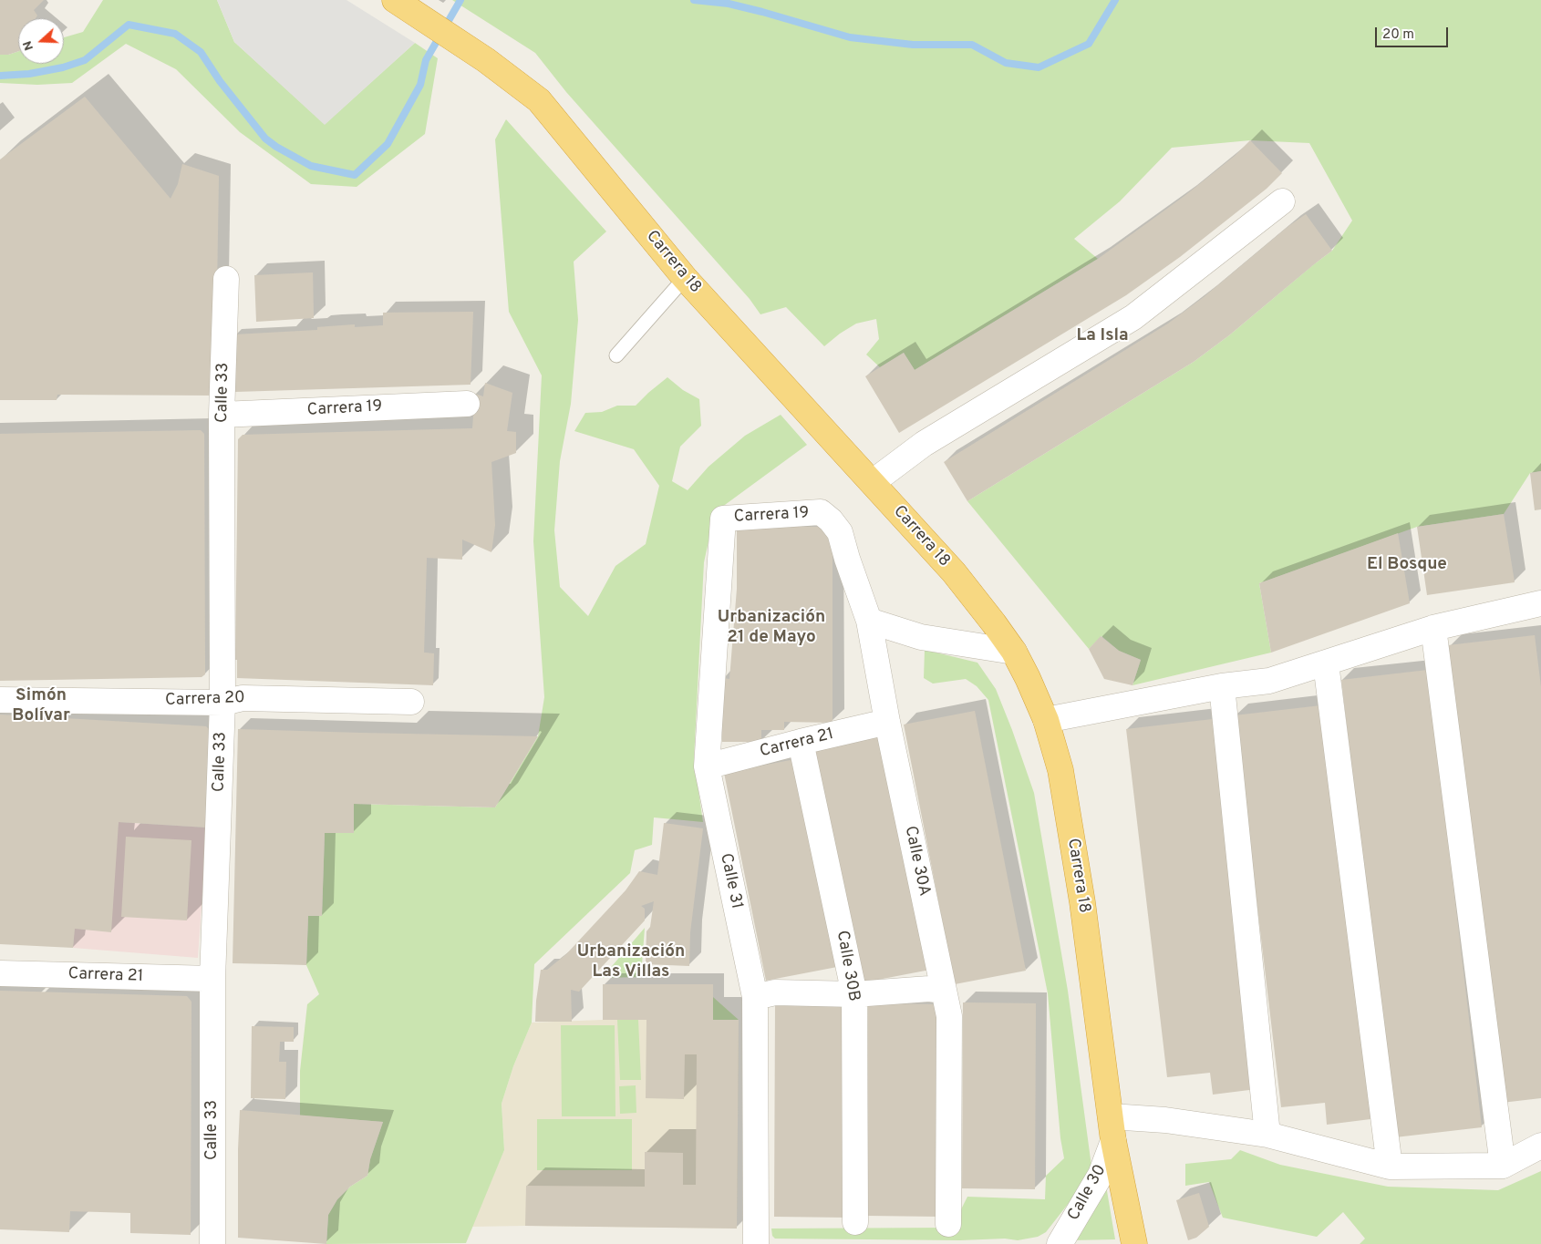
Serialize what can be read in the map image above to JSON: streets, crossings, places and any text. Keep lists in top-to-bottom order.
{
  "streets": {
    "highway": ["Carrera 18"],
    "street": [
      "Calle 33",
      "Carrera 19",
      "Carrera 20",
      "Carrera 21",
      "Calle 30A",
      "Calle 31",
      "Calle 30B",
      "Calle 30"
    ]
  },
  "crossings": [
    ["Carrera 18", "Calle 30"],
    ["Calle 33", "Carrera 19"],
    ["Calle 33", "Carrera 20"],
    ["Calle 33", "Carrera 21"],
    ["Carrera 19", "Calle 30A"],
    ["Carrera 19", "Calle 31"],
    ["Carrera 21", "Calle 30A"],
    ["Carrera 21", "Calle 31"],
    ["Carrera 21", "Calle 30B"]
  ],
  "districts": [
    "La Isla",
    "El Bosque",
    "Urbanización 21 de Mayo",
    "Simón Bolívar",
    "Urbanización Las Villas"
  ],
  "scale_bar": "20 m",
  "north": "left"
}
